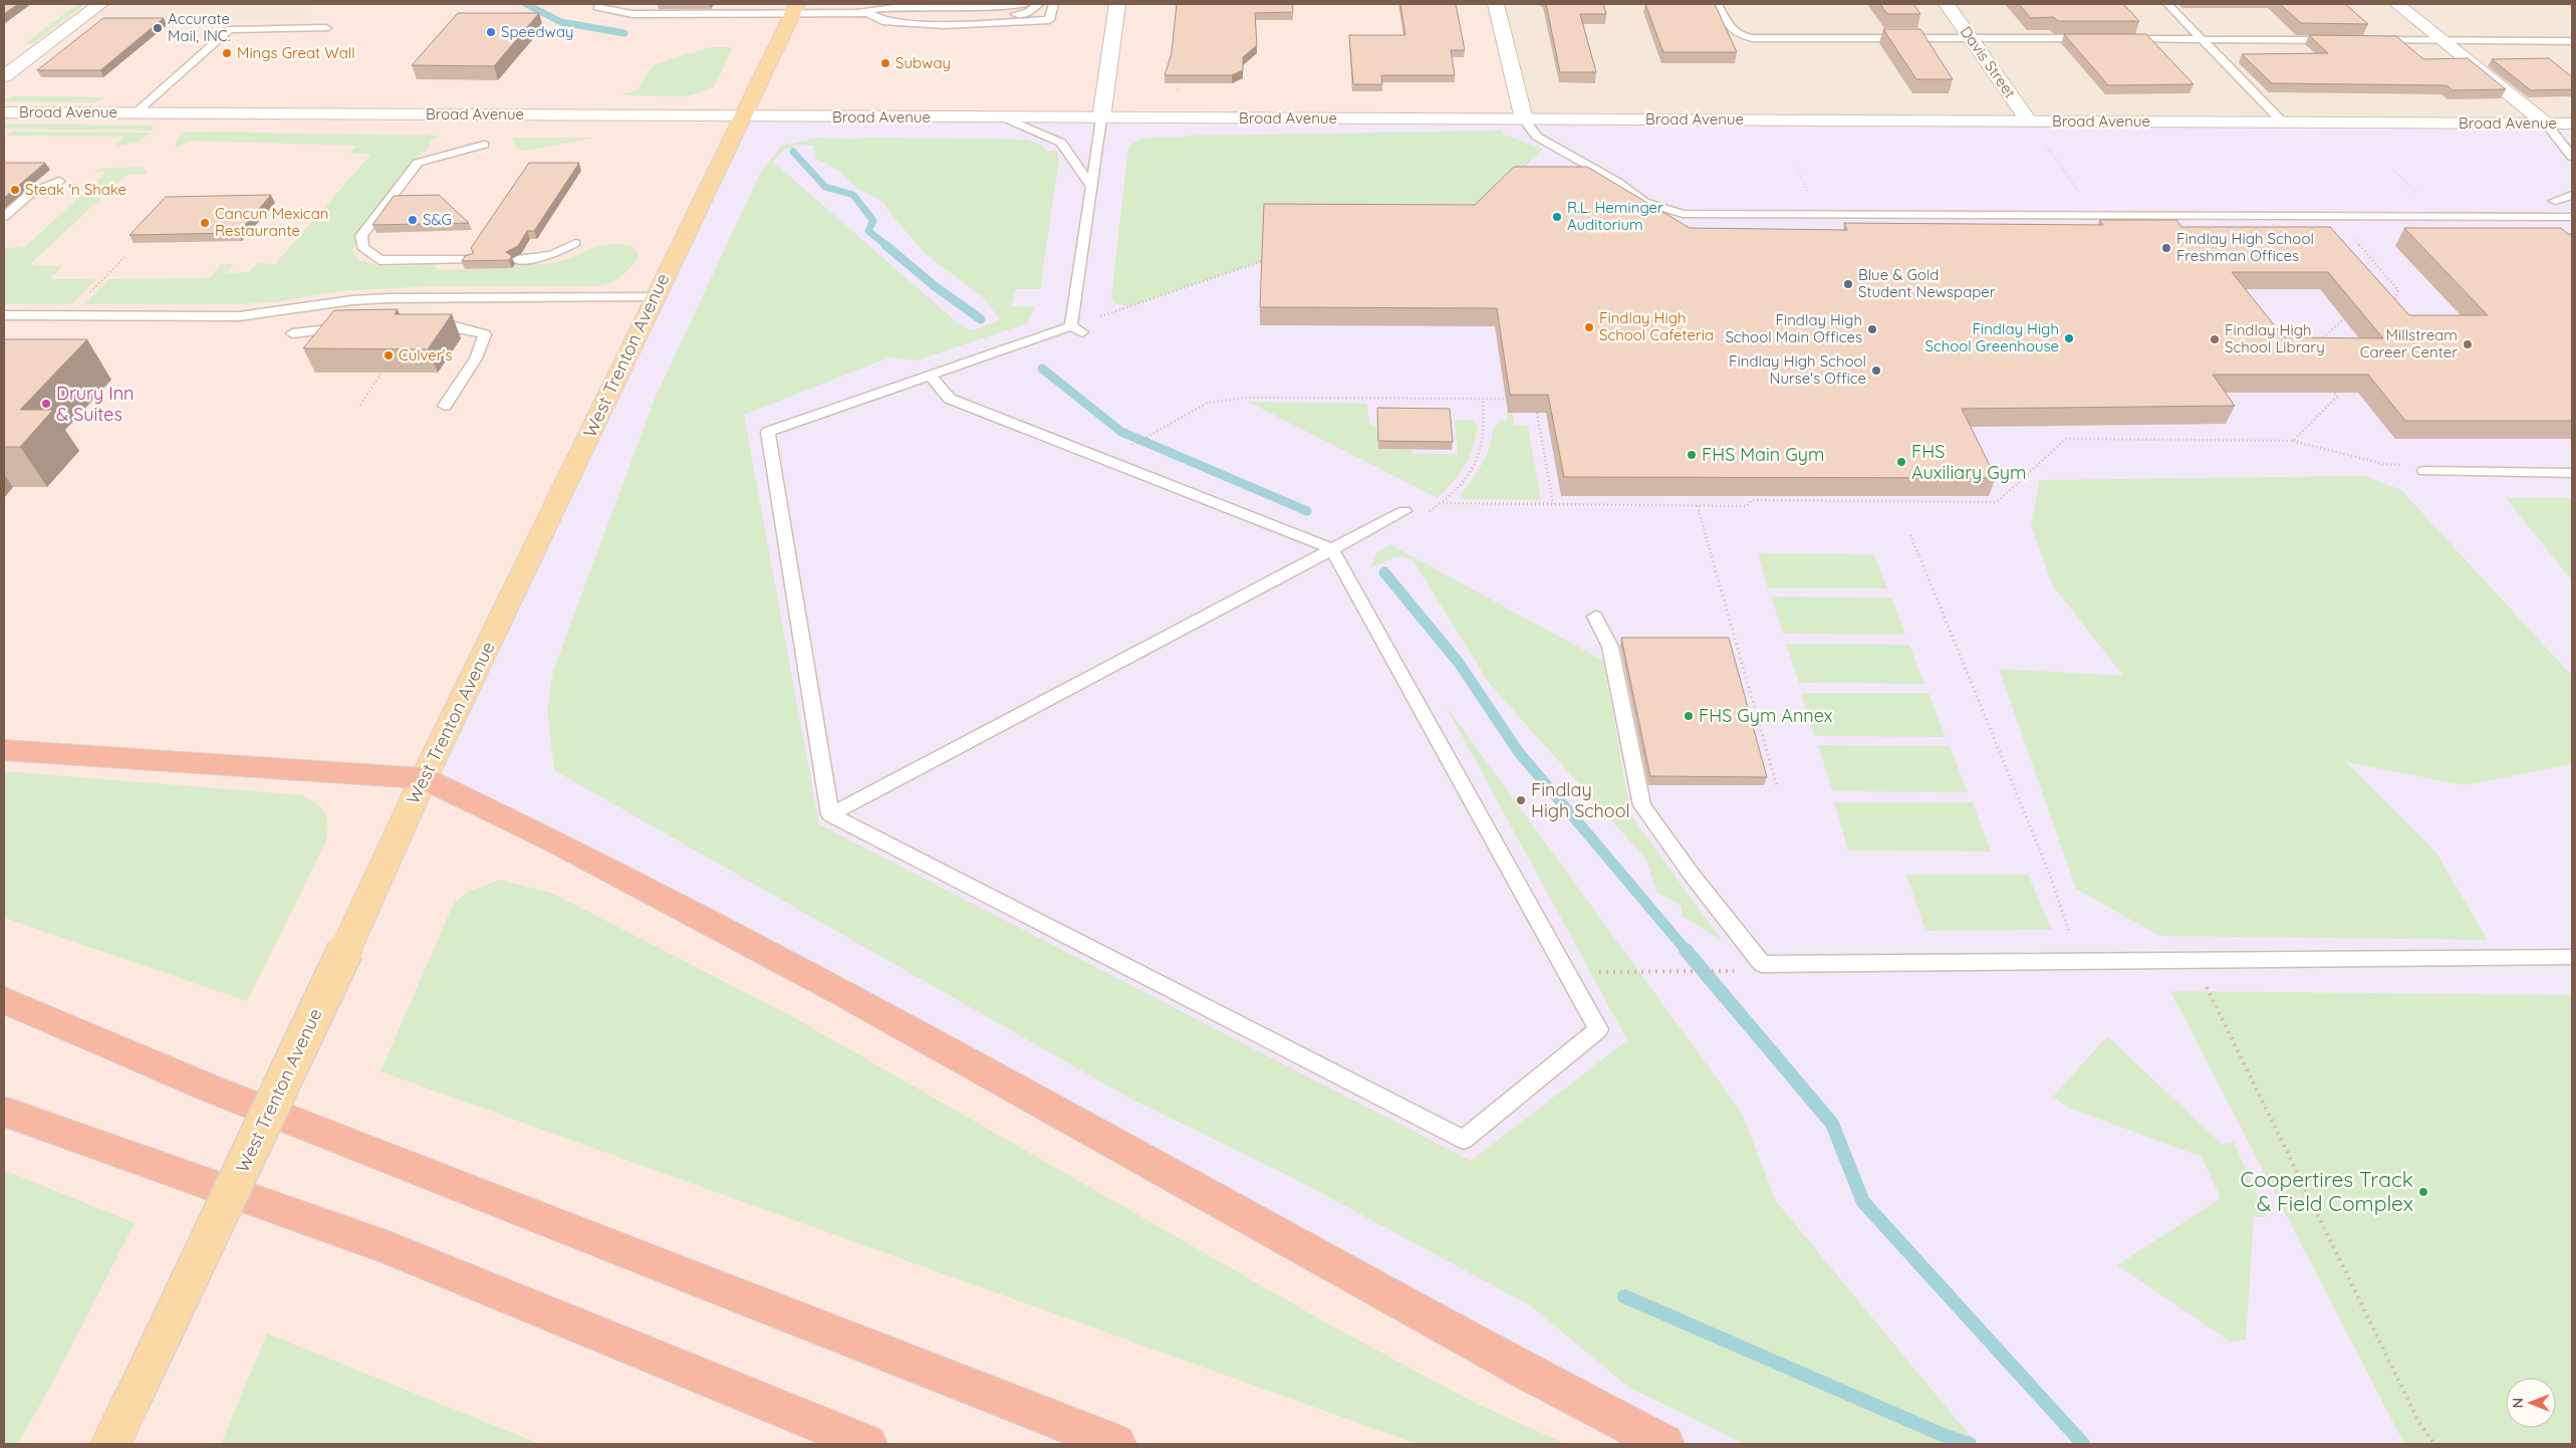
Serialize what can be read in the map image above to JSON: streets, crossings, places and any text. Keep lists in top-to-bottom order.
{
  "streets": {
    "main road": ["Davis Street", "Broad Avenue", "West Trenton Avenue"]
  },
  "crossings": [
    ["Davis Street", "Broad Avenue"],
    ["Broad Avenue", "West Trenton Avenue"]
  ],
  "places": [
    "Accurate Mail, INC.",
    "Speedway",
    "Mings Great Wall",
    "Subway",
    "Steak 'n Shake",
    "R.L. Heminger Auditorium",
    "S&G",
    "Cancun Mexican Restaurante",
    "Findlay High School Freshman Offices",
    "Blue & Gold Student Newspaper",
    "Findlay High School Cafeteria",
    "Findlay High School Main Offices",
    "Findlay High School Greenhouse",
    "Findlay High School Library",
    "Millstream Career Center",
    "Culver's",
    "Findlay High School Nurse's Office",
    "Drury Inn & Suites",
    "FHS Main Gym",
    "FHS Auxiliary Gym",
    "FHS Gym Annex",
    "Findlay High School",
    "Coopertires Track & Field Complex"
  ],
  "north": "left"
}
